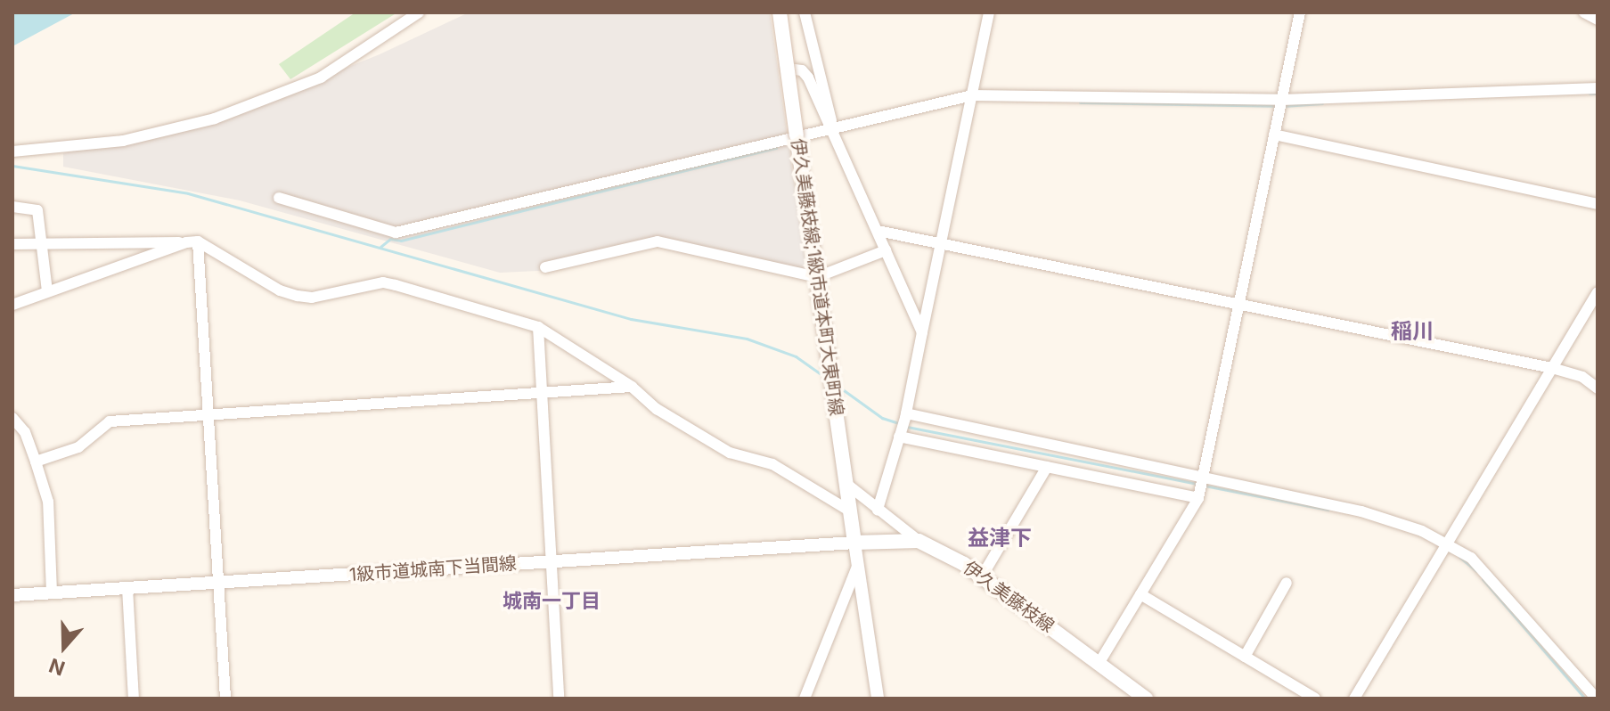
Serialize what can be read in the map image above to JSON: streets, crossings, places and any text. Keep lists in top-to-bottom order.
{
  "streets": {
    "main road": ["伊久美藤枝線;1級市道本町大東町線", "伊久美藤枝線"],
    "street": ["1級市道城南下当間線"]
  },
  "crossings": [
    ["伊久美藤枝線;1級市道本町大東町線", "1級市道城南下当間線"]
  ],
  "districts": ["稲川", "益津下", "城南一丁目"],
  "north": "bottom"
}
